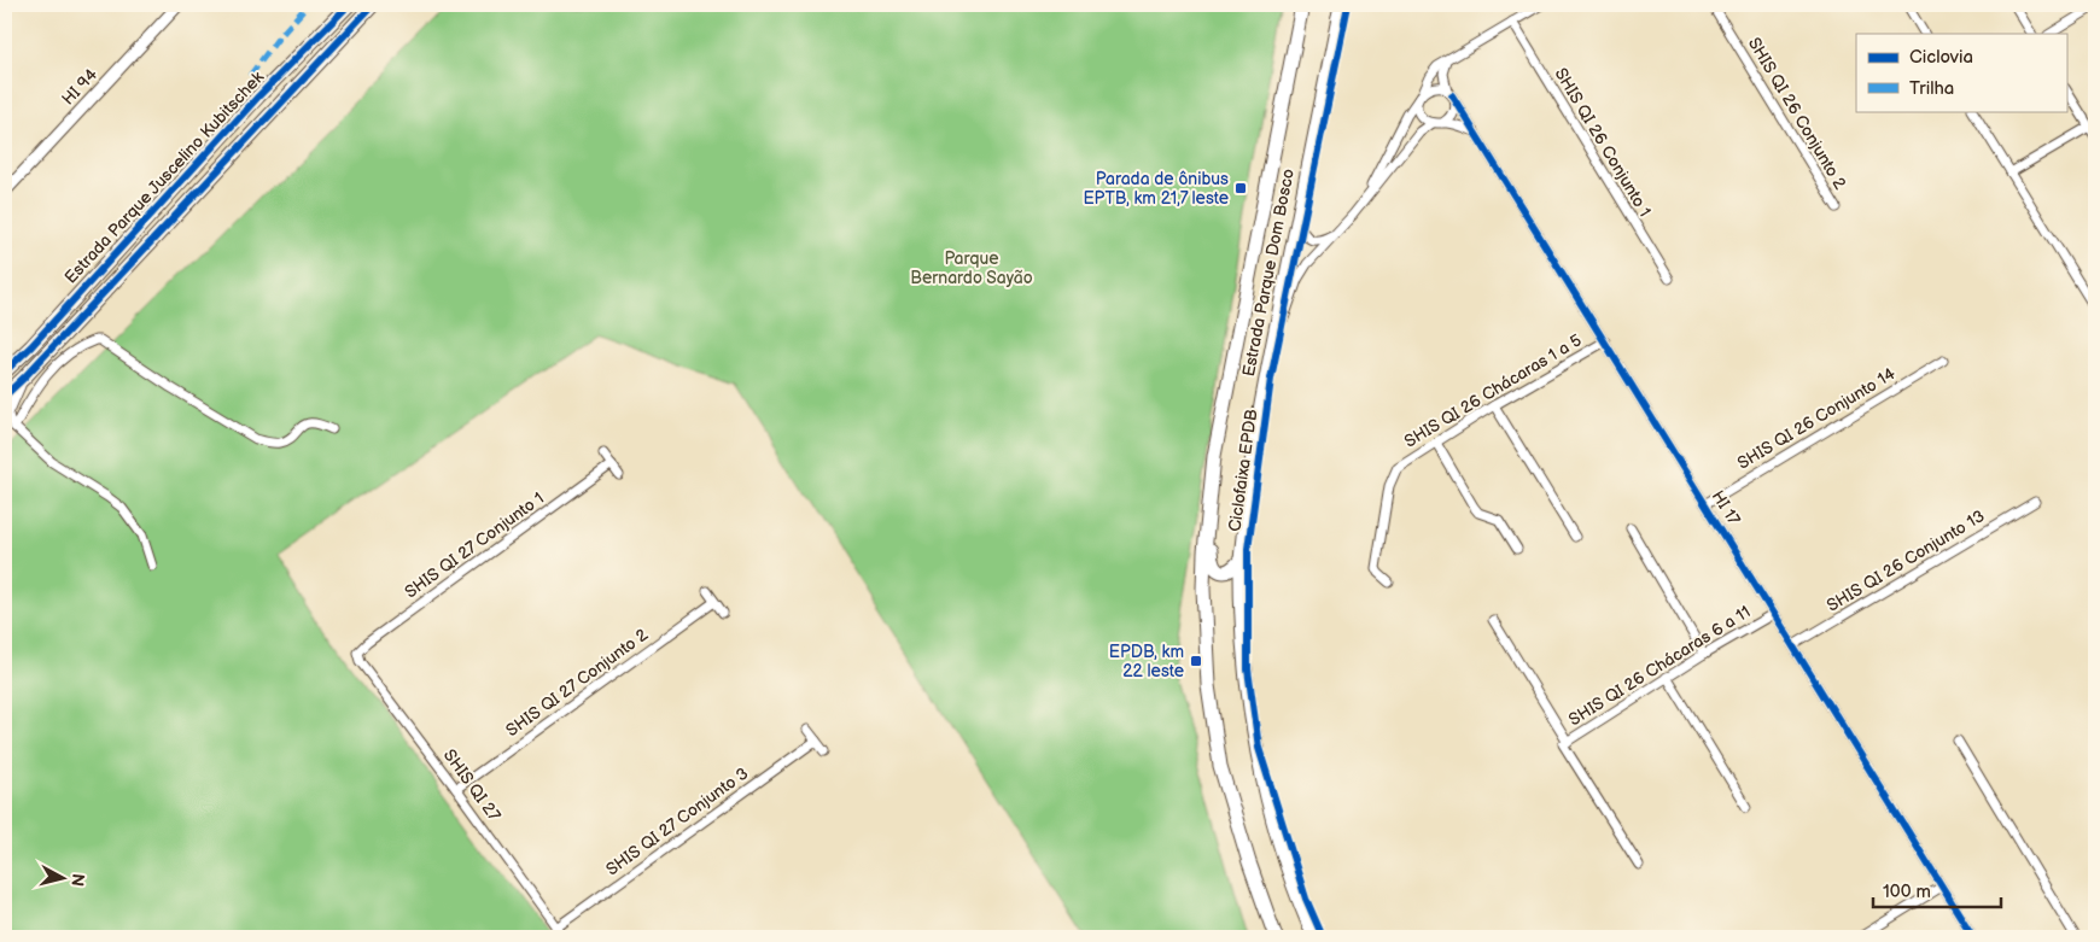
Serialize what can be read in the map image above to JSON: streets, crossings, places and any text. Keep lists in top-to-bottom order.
{
  "streets": {
    "main road": ["Estrada Parque Juscelino Kubitschek", "Estrada Parque Dom Bosco"],
    "street": [
      "HI 94",
      "SHIS QI 26 Conjunto 2",
      "SHIS QI 26 Conjunto 1",
      "SHIS QI 26 Chácaras 1 a 5",
      "SHIS QI 26 Conjunto 14",
      "HI 17",
      "SHIS QI 27 Conjunto 1",
      "SHIS QI 26 Conjunto 13",
      "SHIS QI 26 Chácaras 6 a 11",
      "SHIS QI 27 Conjunto 2",
      "SHIS QI 27",
      "SHIS QI 27 Conjunto 3"
    ],
    "cycle path": ["Ciclofaixa EPDB"]
  },
  "crossings": [
    ["SHIS QI 26 Chácaras 1 a 5", "HI 17"],
    ["SHIS QI 26 Conjunto 14", "HI 17"],
    ["HI 17", "SHIS QI 26 Conjunto 13"],
    ["HI 17", "SHIS QI 26 Chácaras 6 a 11"],
    ["SHIS QI 27 Conjunto 1", "SHIS QI 27"],
    ["SHIS QI 27 Conjunto 2", "SHIS QI 27"],
    ["SHIS QI 27", "SHIS QI 27 Conjunto 3"]
  ],
  "parks": ["Parque Bernardo Sayão"],
  "places": {
    "transit": ["Parada de ônibus EPTB, km 21,7 leste", "EPDB, km 22 leste"]
  },
  "legend": ["Ciclovia", "Trilha"],
  "scale_bar": "100 m",
  "north": "right"
}
